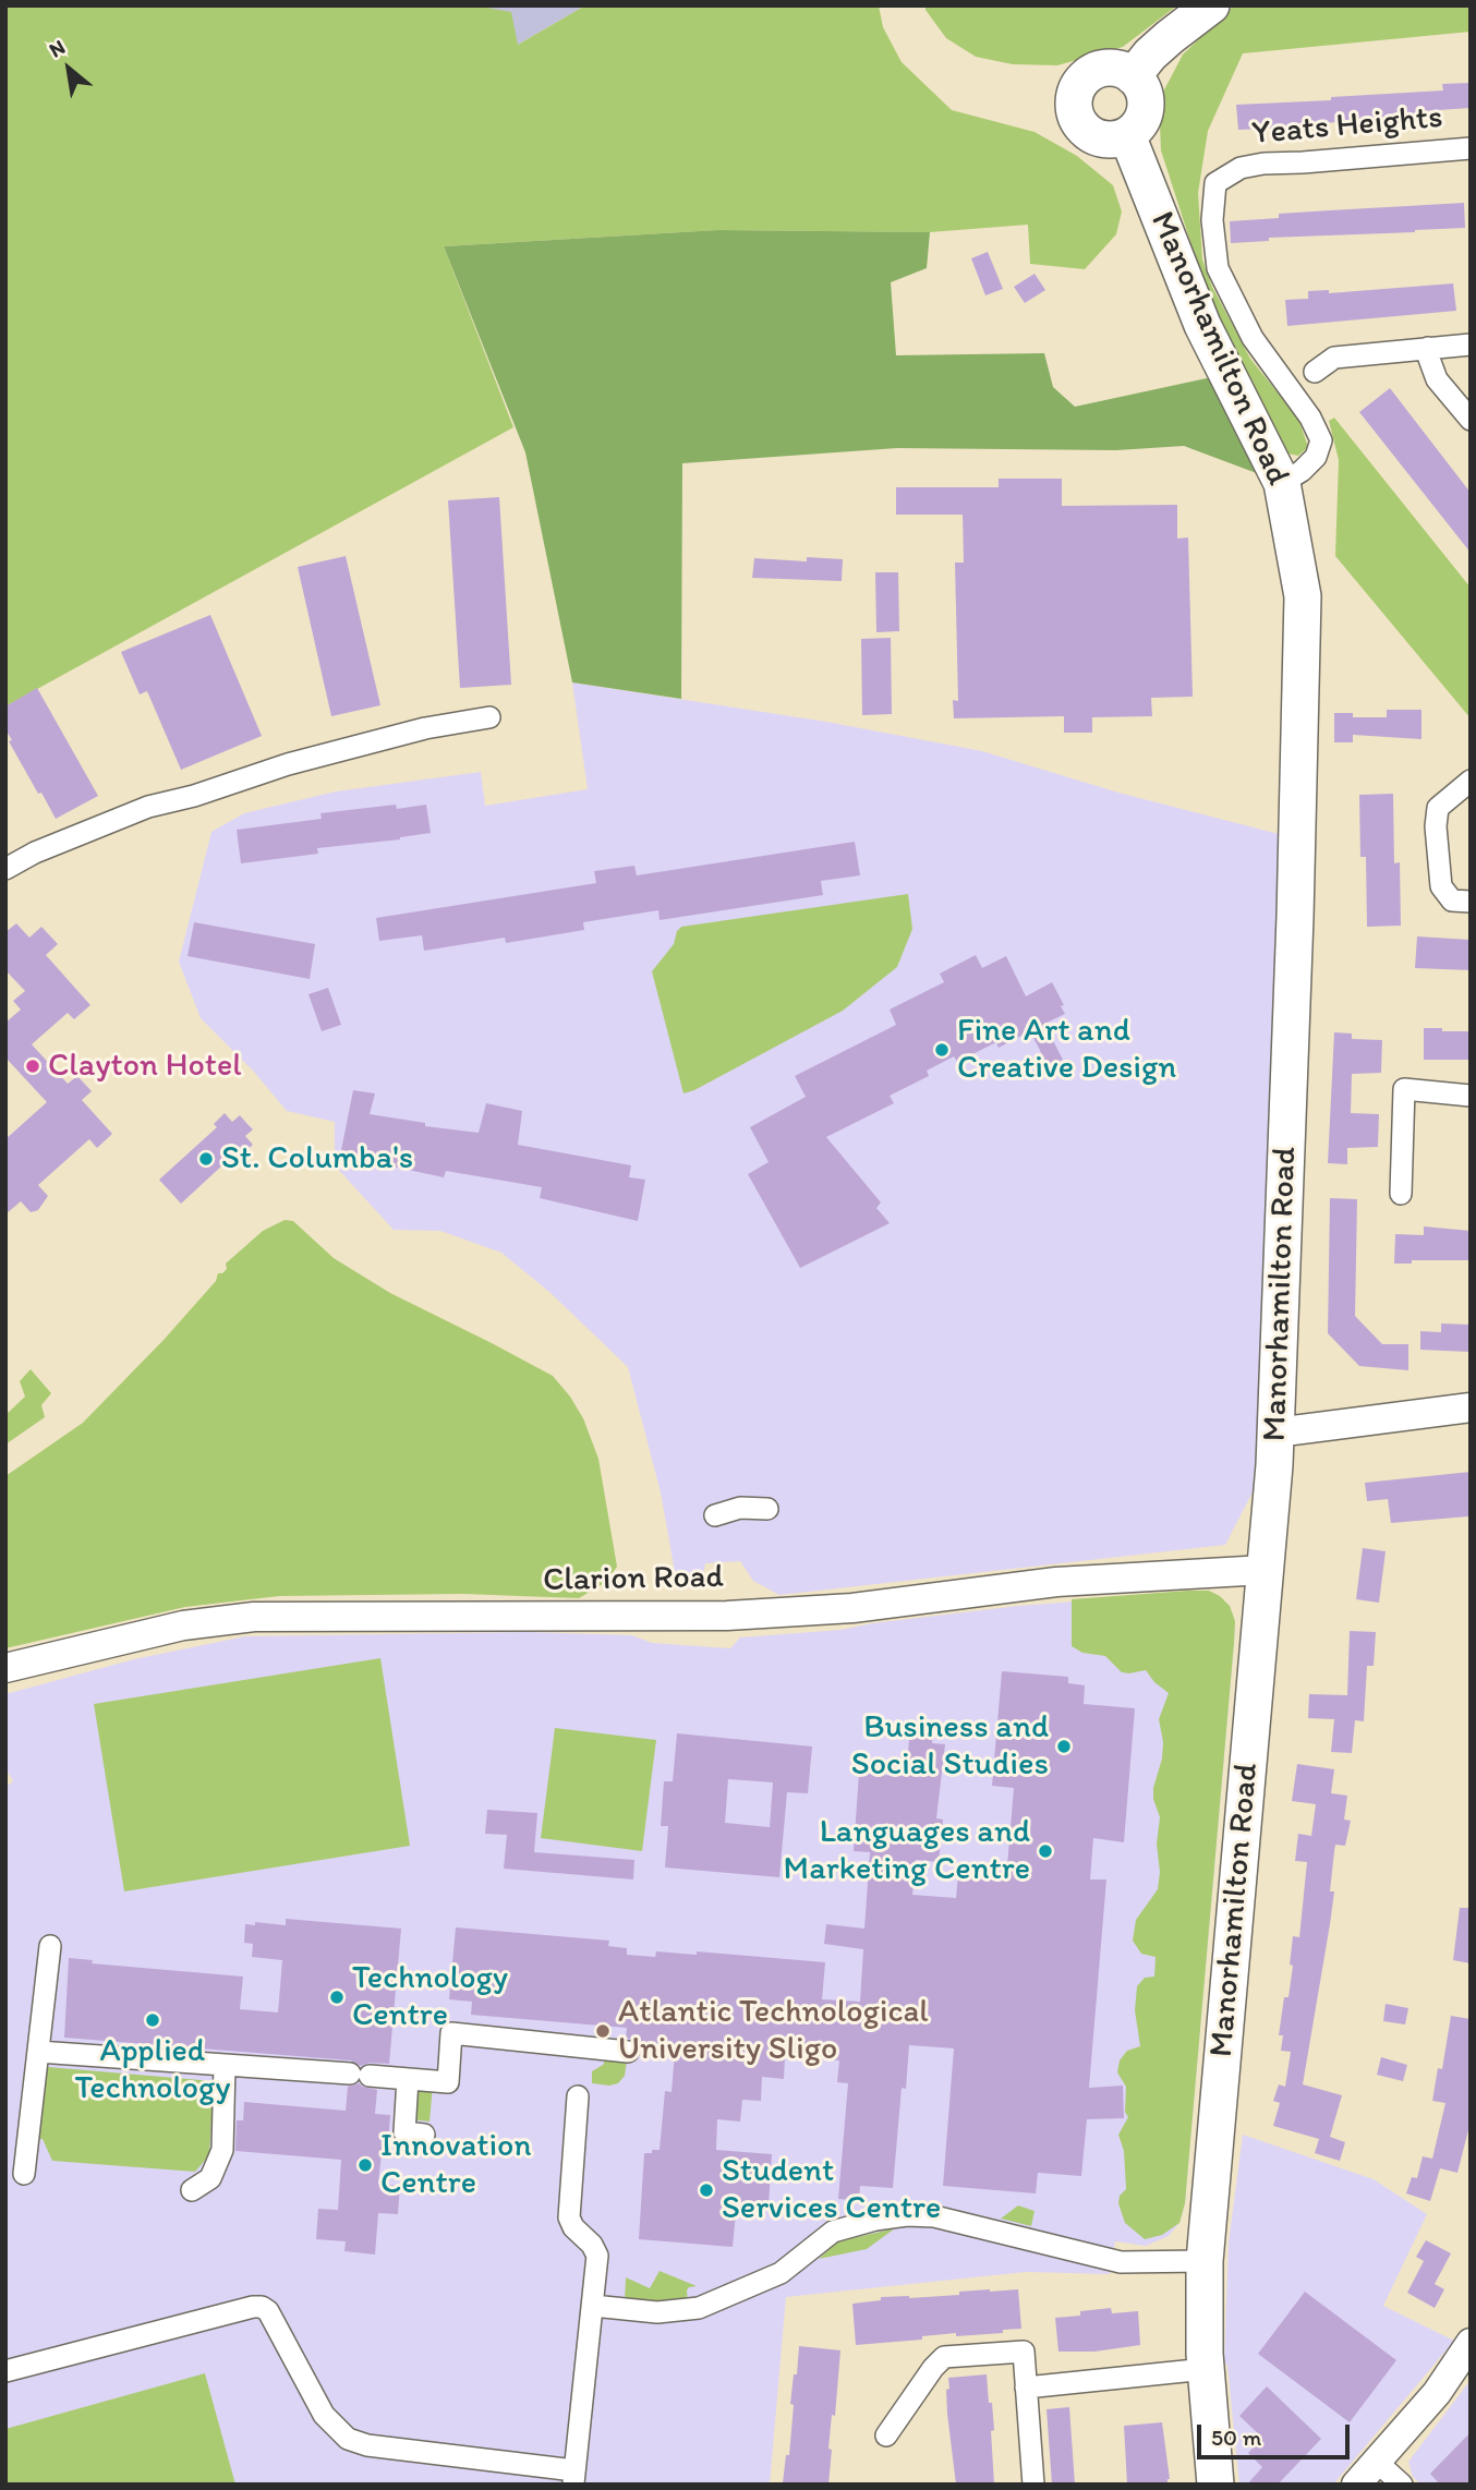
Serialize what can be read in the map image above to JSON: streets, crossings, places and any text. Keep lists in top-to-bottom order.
{
  "streets": {
    "highway": ["Manorhamilton Road"],
    "street": ["Yeats Heights", "Clarion Road"]
  },
  "crossings": [
    ["Yeats Heights", "Manorhamilton Road"],
    ["Manorhamilton Road", "Clarion Road"]
  ],
  "places": [
    "Fine Art and Creative Design",
    "Clayton Hotel",
    "St. Columba's",
    "Business and Social Studies",
    "Languages and Marketing Centre",
    "Technology Centre",
    "Applied Technology",
    "Atlantic Technological University Sligo",
    "Innovation Centre",
    "Student Services Centre"
  ],
  "scale_bar": "50 m",
  "north": "top left"
}
